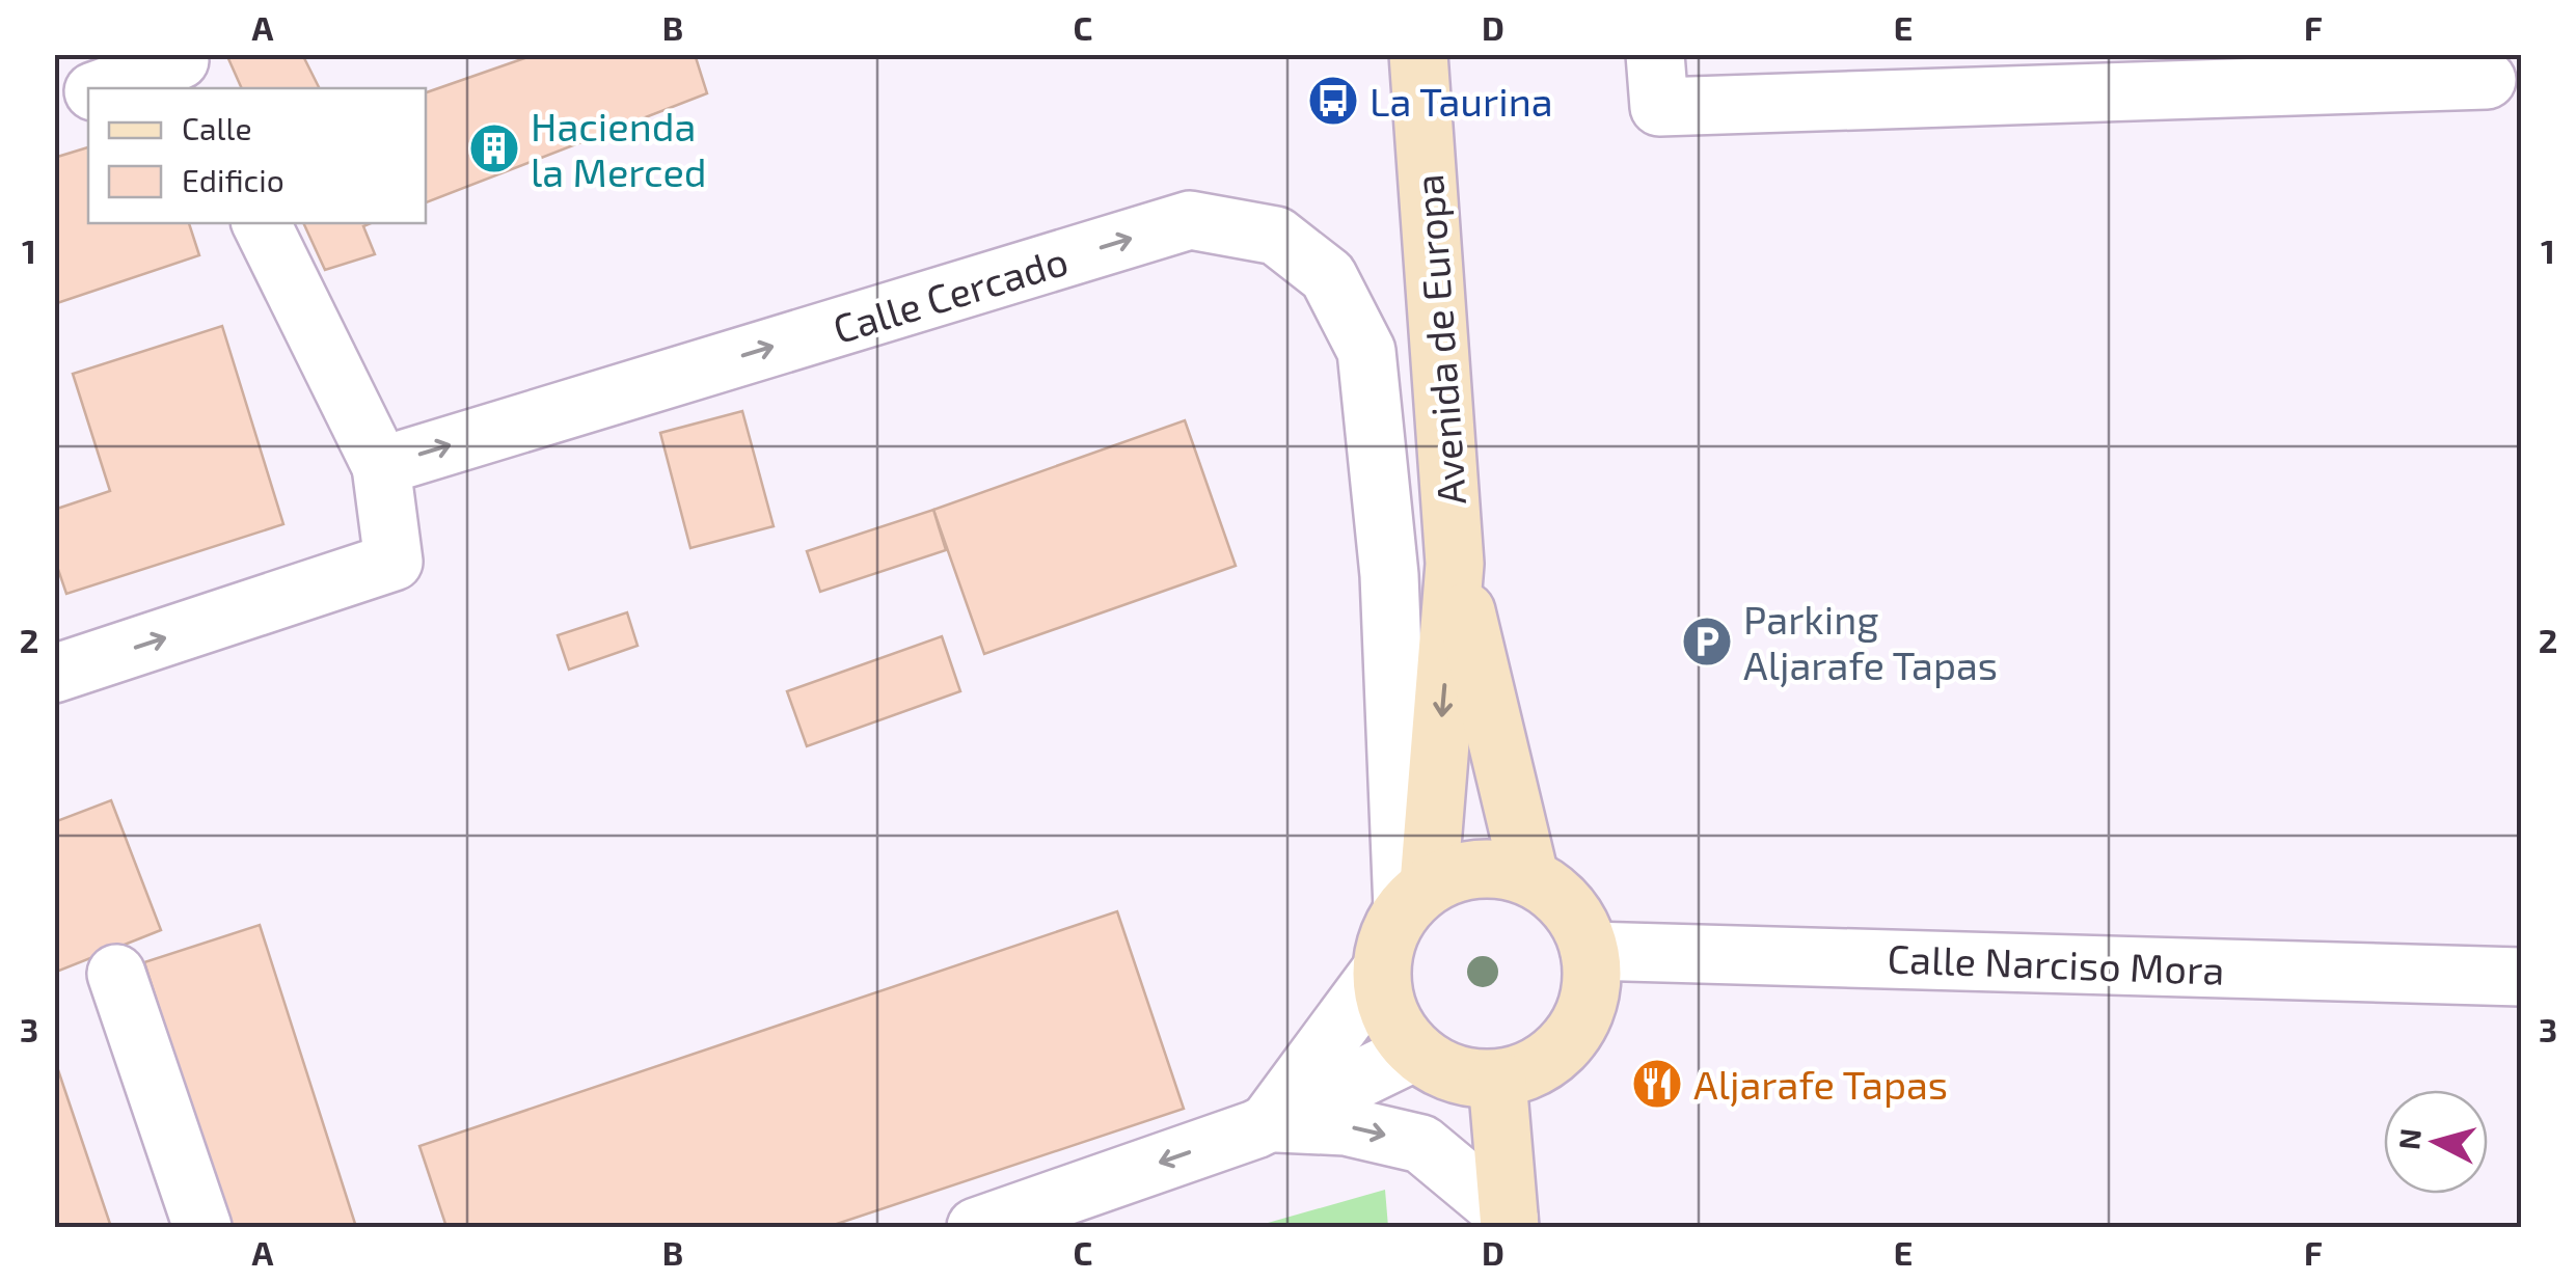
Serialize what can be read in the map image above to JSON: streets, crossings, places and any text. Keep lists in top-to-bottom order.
{
  "streets": {
    "main road": ["Avenida de Europa"],
    "street": ["Calle Cercado", "Calle Narciso Mora"]
  },
  "crossings": [
    ["Calle Cercado", "Avenida de Europa"],
    ["Calle Cercado", "Calle Narciso Mora"],
    ["Avenida de Europa", "Calle Narciso Mora"]
  ],
  "places": {
    "bus stop": ["La Taurina"],
    "building": ["Hacienda la Merced"],
    "parking": ["Parking Aljarafe Tapas"],
    "restaurant": ["Aljarafe Tapas"]
  },
  "legend": ["Calle", "Edificio"],
  "north": "left",
  "grid": {
    "columns": [
      "A",
      "B",
      "C",
      "D",
      "E",
      "F"
    ],
    "rows": ["1", "2", "3"]
  }
}
